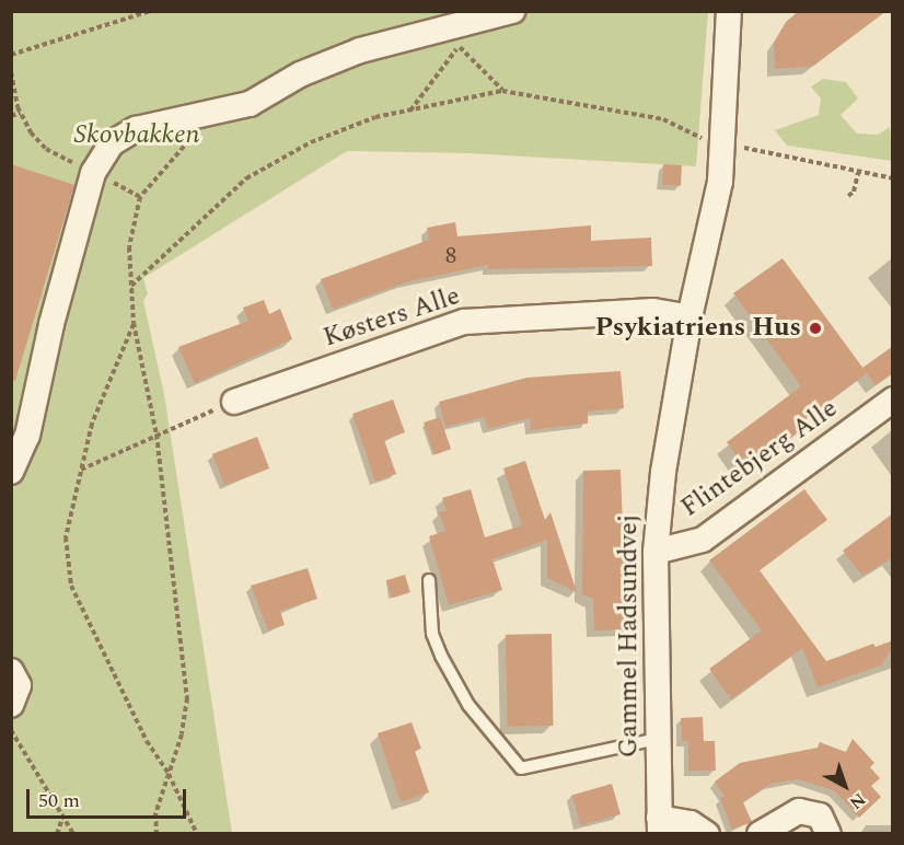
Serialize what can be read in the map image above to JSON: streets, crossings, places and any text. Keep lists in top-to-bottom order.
{
  "streets": {
    "street": ["Køsters Alle", "Flintebjerg Alle", "Gammel Hadsundvej"]
  },
  "crossings": [
    ["Køsters Alle", "Gammel Hadsundvej"],
    ["Flintebjerg Alle", "Gammel Hadsundvej"]
  ],
  "parks": ["Skovbakken"],
  "places": ["Psykiatriens Hus"],
  "house_numbers": ["8"],
  "scale_bar": "50 m",
  "north": "bottom right"
}
